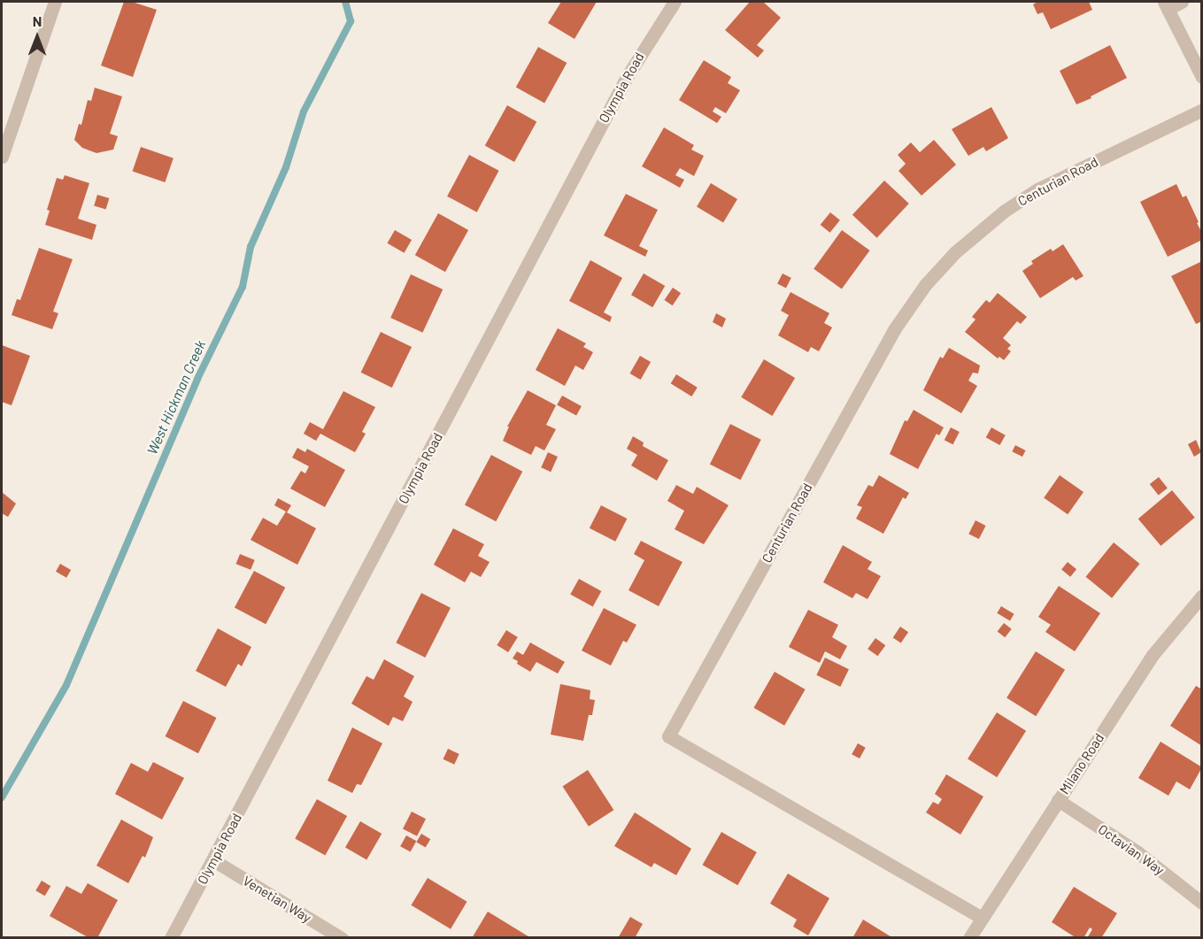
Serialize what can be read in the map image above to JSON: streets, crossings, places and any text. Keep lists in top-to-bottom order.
{
  "streets": {
    "street": [
      "Olympia Road",
      "Centurian Road",
      "Milano Road",
      "Octavian Way",
      "Venetian Way"
    ]
  },
  "crossings": [
    ["Olympia Road", "Venetian Way"],
    ["Centurian Road", "Milano Road"],
    ["Milano Road", "Octavian Way"]
  ],
  "water": ["West Hickman Creek"],
  "north": "top"
}
